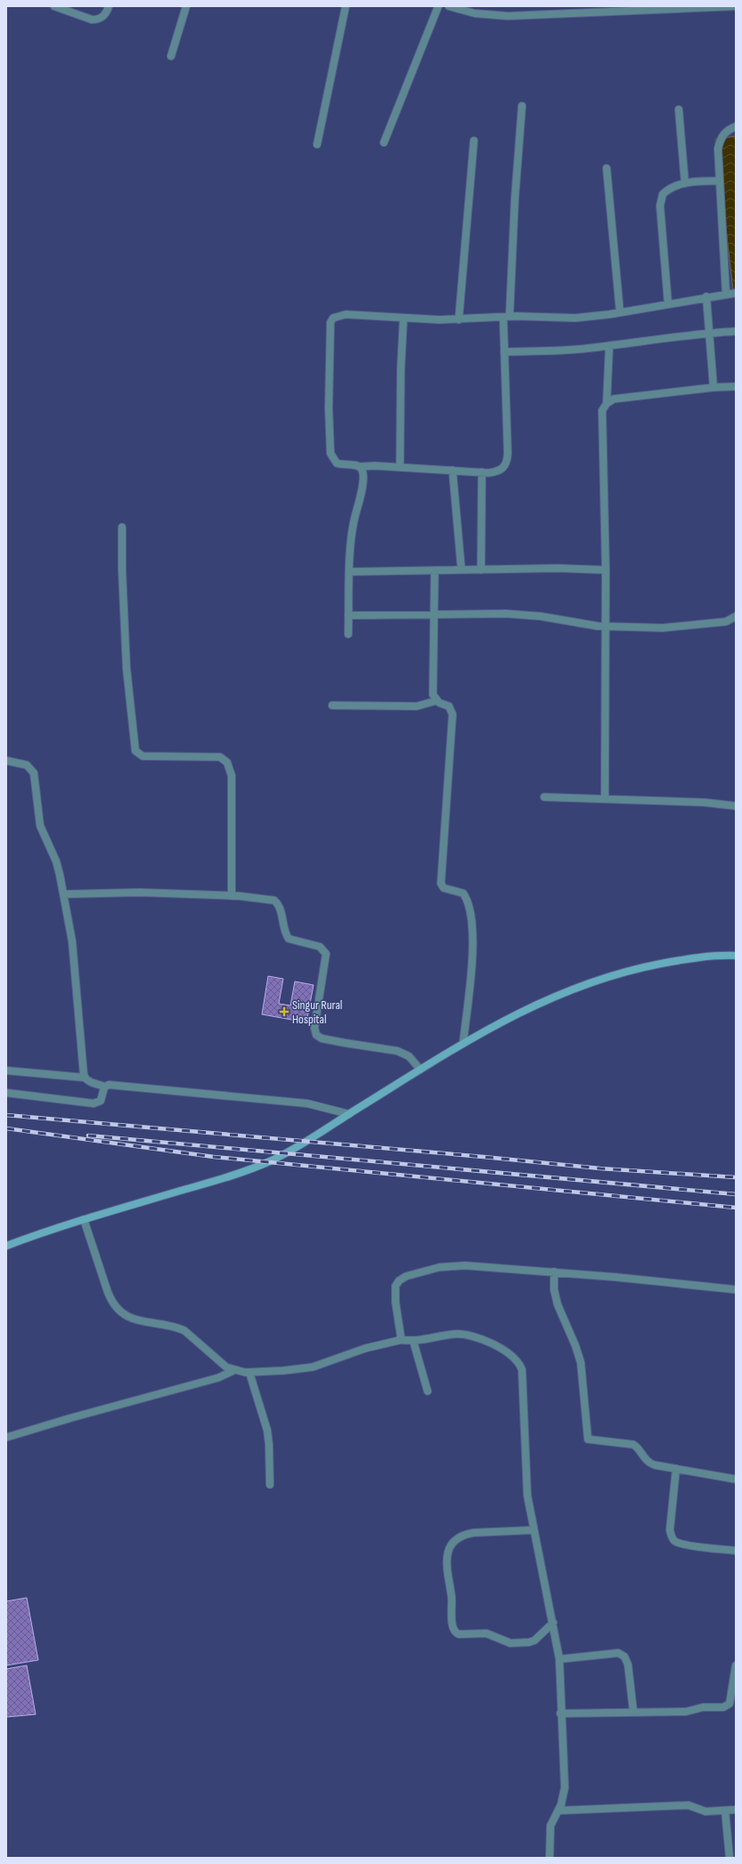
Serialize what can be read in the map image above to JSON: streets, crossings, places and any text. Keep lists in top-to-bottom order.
{
  "places": {
    "health": ["Singur Rural Hospital"]
  }
}
